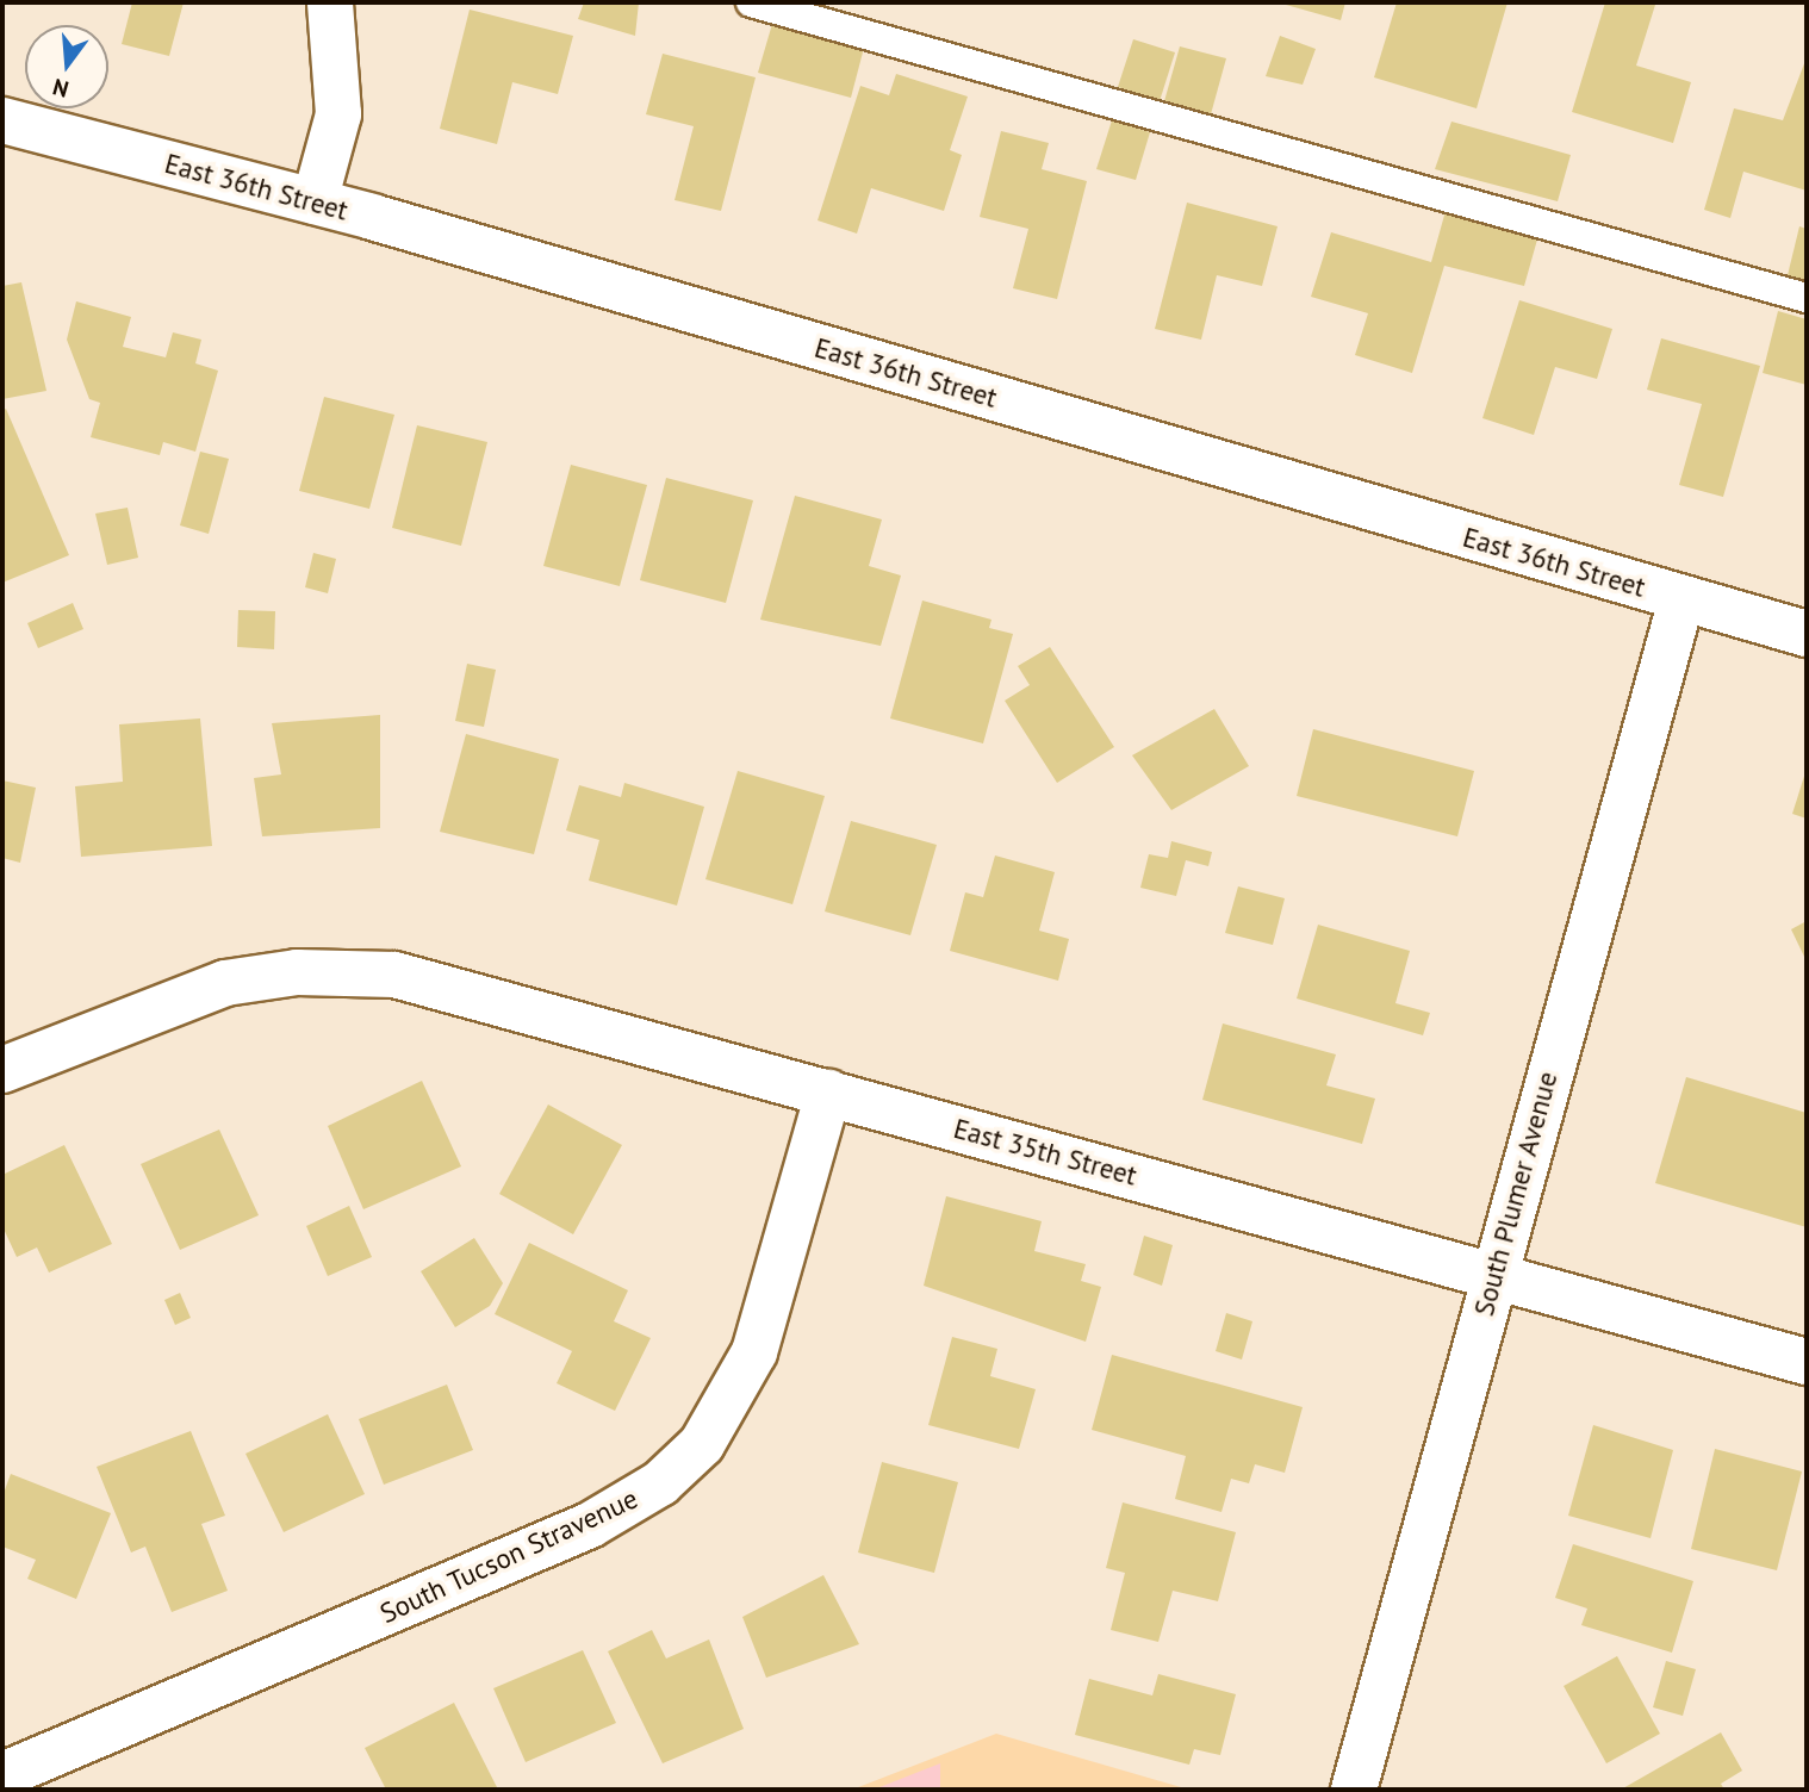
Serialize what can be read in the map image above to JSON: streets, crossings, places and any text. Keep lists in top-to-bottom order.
{
  "streets": {
    "street": [
      "East 36th Street",
      "East 35th Street",
      "South Plumer Avenue",
      "South Tucson Stravenue"
    ]
  },
  "crossings": [
    ["East 36th Street", "South Plumer Avenue"],
    ["East 35th Street", "South Plumer Avenue"],
    ["East 35th Street", "South Tucson Stravenue"]
  ],
  "north": "bottom"
}
